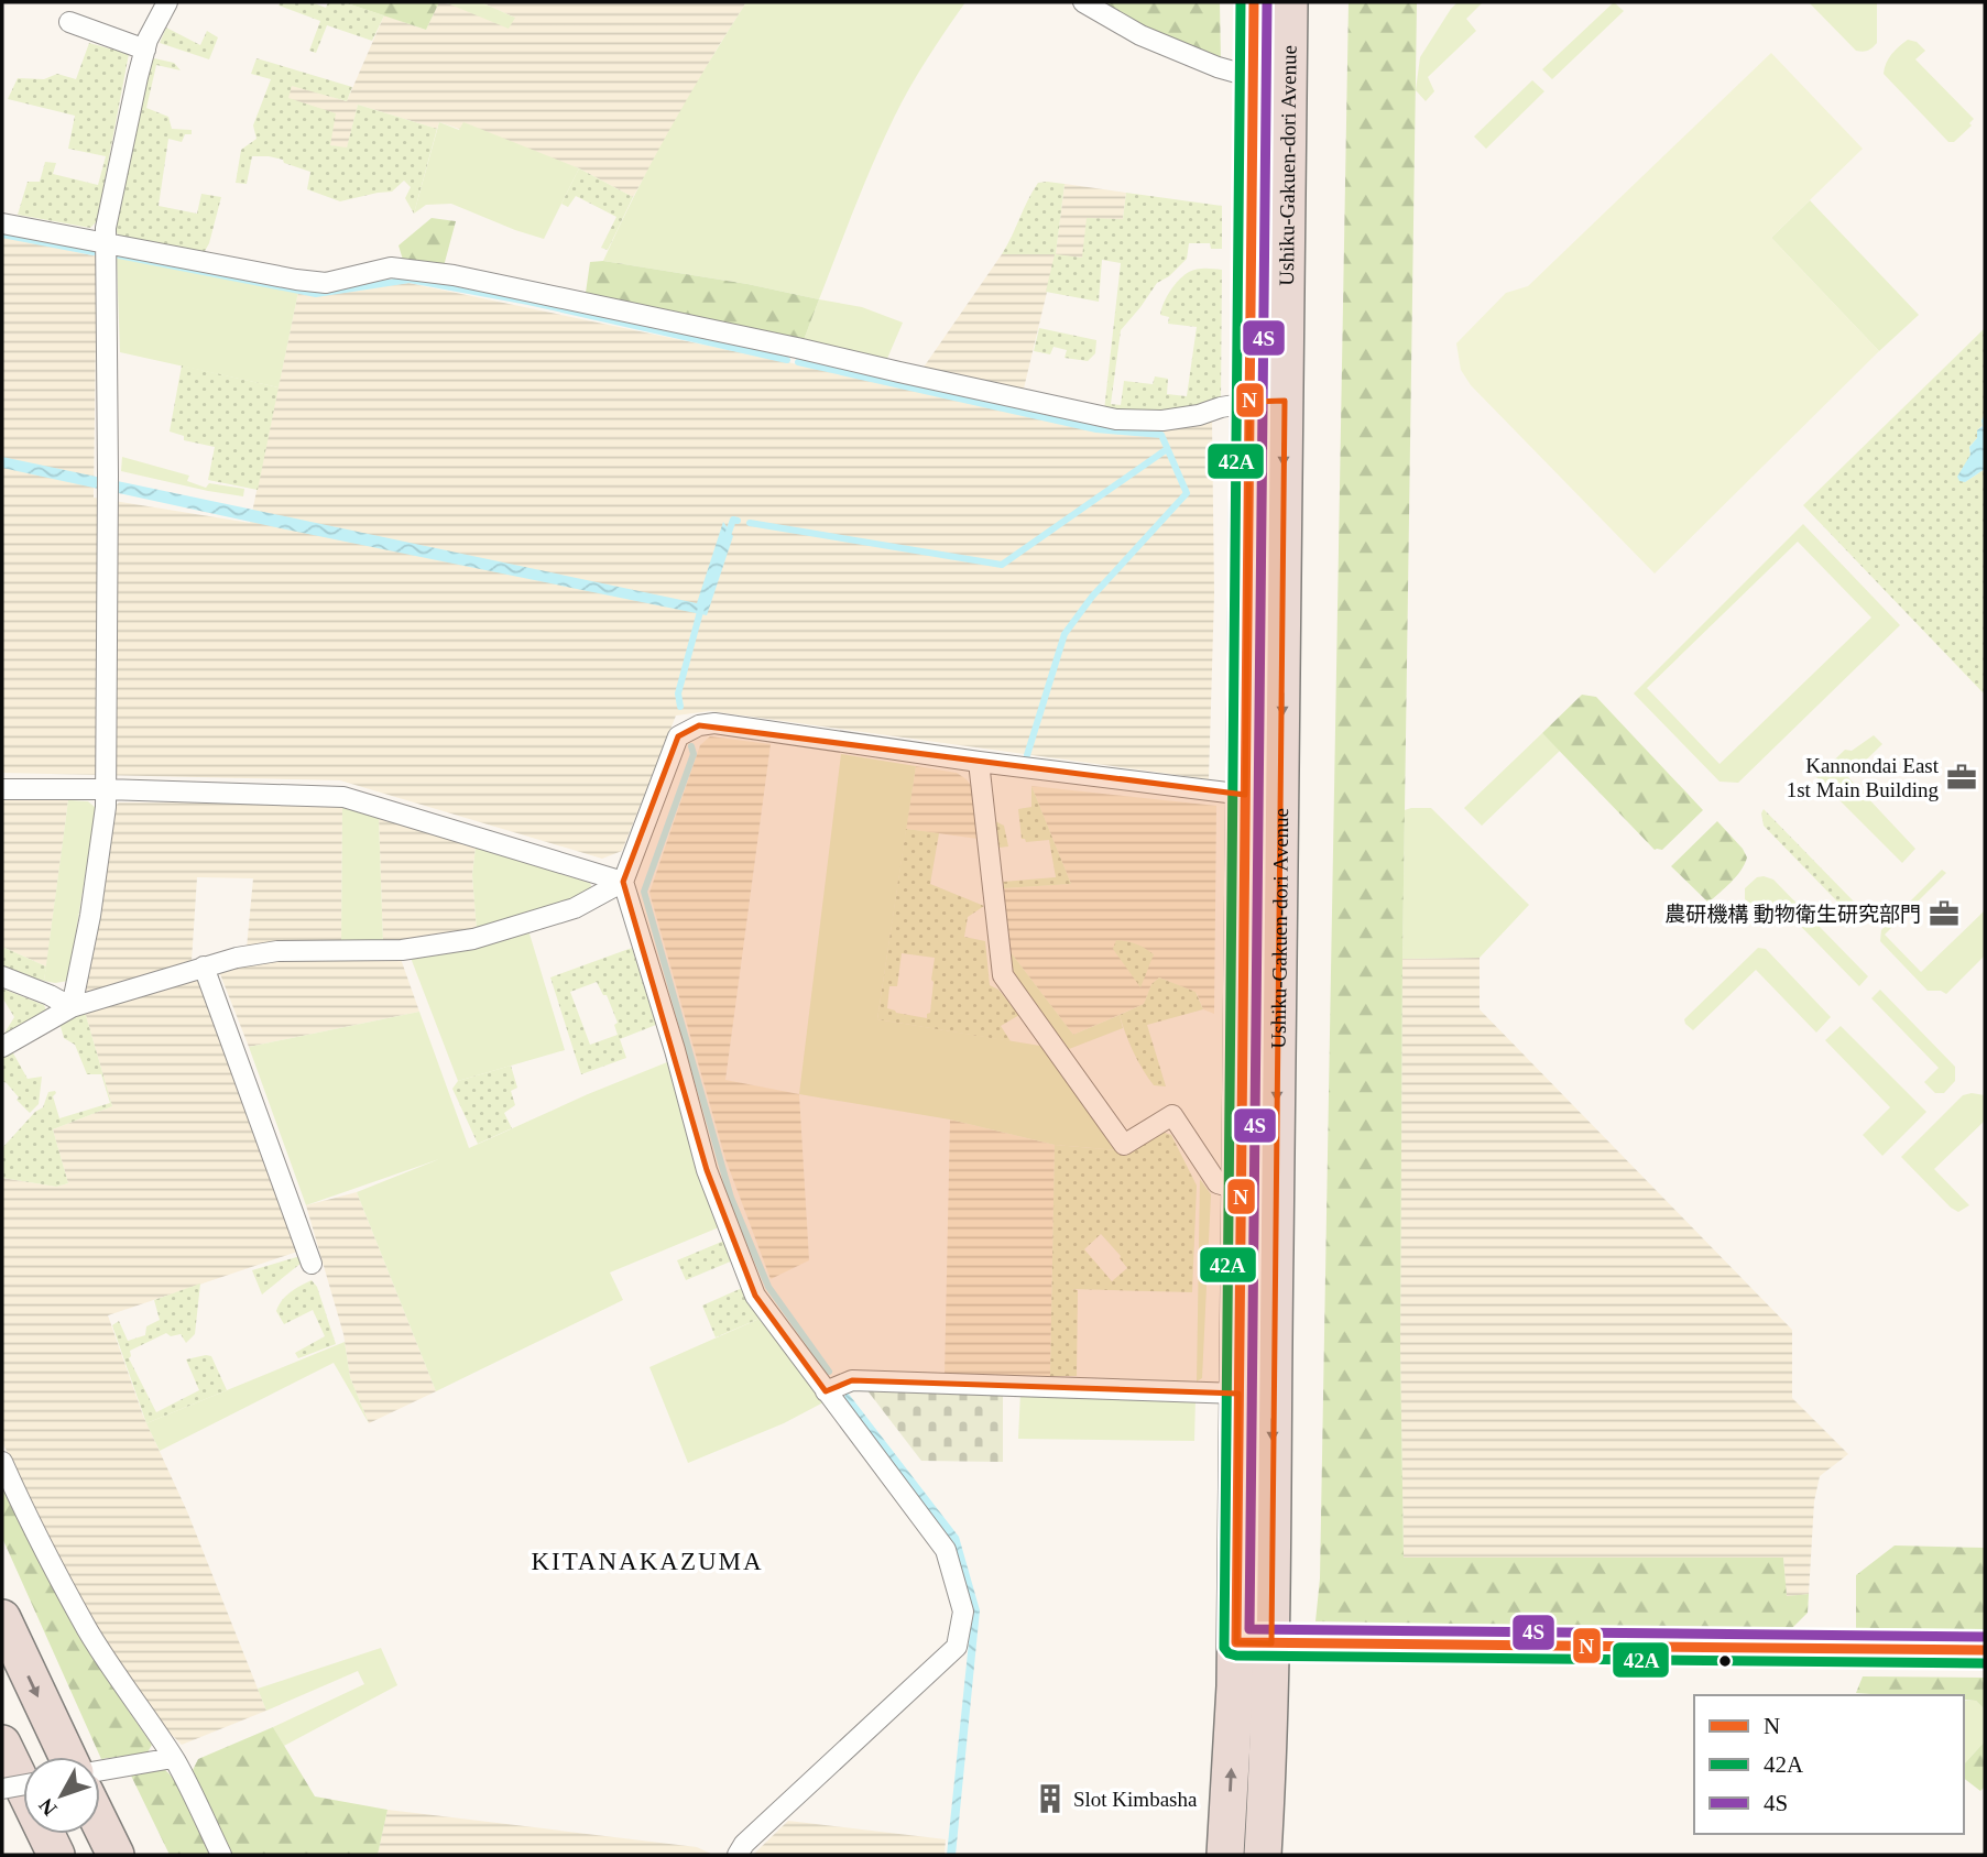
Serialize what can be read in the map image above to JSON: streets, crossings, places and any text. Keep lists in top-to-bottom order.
{
  "streets": {
    "highway": ["Ushiku-Gakuen-dori Avenue"]
  },
  "districts": ["KITANAKAZUMA"],
  "places": {
    "office": ["Kannondai East 1st Main Building", "農研機構 動物衛生研究部門"],
    "building": ["Slot Kimbasha"]
  },
  "lines": ["transit line N", "transit line 42A", "transit line 4S"],
  "legend": ["N", "42A", "4S"],
  "north": "bottom left"
}
